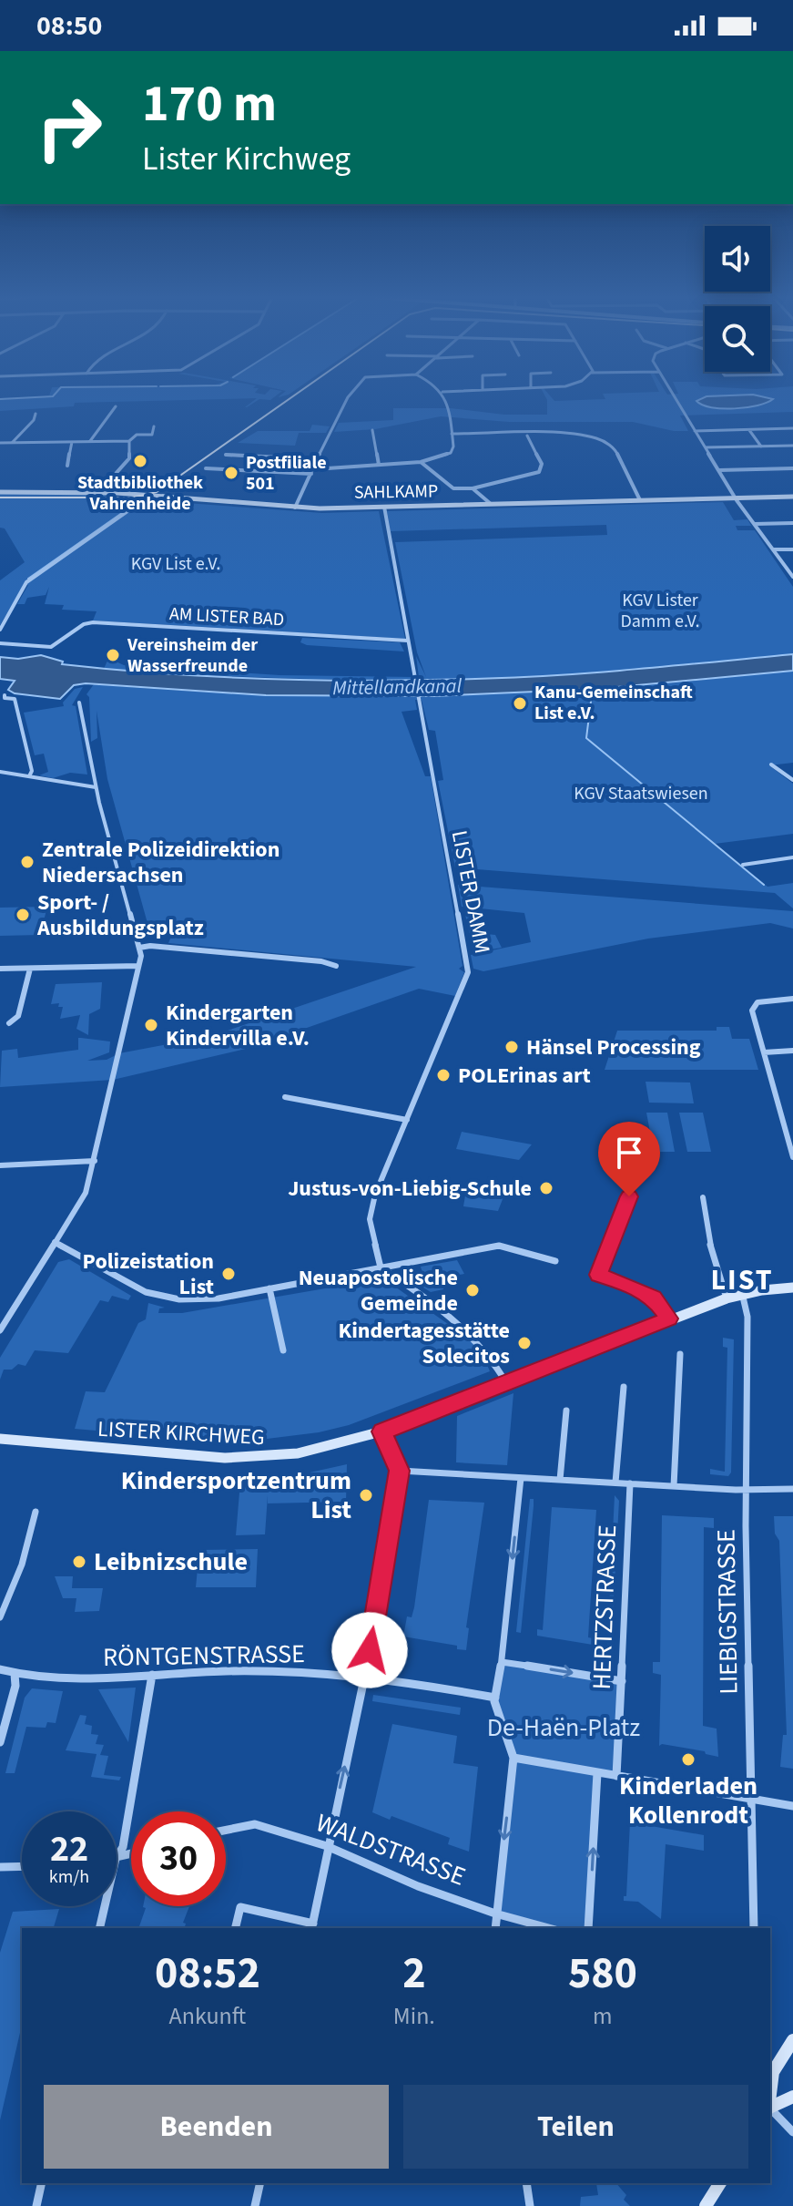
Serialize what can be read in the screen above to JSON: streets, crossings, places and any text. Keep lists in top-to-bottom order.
{
  "streets": {
    "street": [
      "SAHLKAMP",
      "AM LISTER BAD",
      "LISTER DAMM",
      "LISTER KIRCHWEG",
      "HERTZSTRASSE",
      "LIEBIGSTRASSE",
      "RÖNTGENSTRASSE",
      "WALDSTRASSE"
    ]
  },
  "crossings": [
    ["SAHLKAMP", "LISTER DAMM"],
    ["AM LISTER BAD", "LISTER DAMM"],
    ["LISTER KIRCHWEG", "LIEBIGSTRASSE"]
  ],
  "districts": ["LIST"],
  "water": ["Mittellandkanal"],
  "parks": [
    "KGV List e.V.",
    "KGV Lister Damm e.V.",
    "KGV Staatswiesen",
    "De-Haën-Platz"
  ],
  "places": [
    "Stadtbibliothek Vahrenheide",
    "Postfiliale 501",
    "Vereinsheim der Wasserfreunde",
    "Kanu-Gemeinschaft List e.V.",
    "Zentrale Polizeidirektion Niedersachsen",
    "Sport- / Ausbildungsplatz",
    "Kindergarten Kindervilla e.V.",
    "Hänsel Processing",
    "POLErinas art",
    "Justus-von-Liebig-Schule",
    "Polizeistation List",
    "Neuapostolische Gemeinde",
    "Kindertagesstätte Solecitos",
    "Kindersportzentrum List",
    "Leibnizschule",
    "Kinderladen Kollenrodt"
  ],
  "page": {
    "status": "08:50",
    "turn": ["170 m", "Lister Kirchweg"],
    "speed": "22 km/h",
    "limit": "30",
    "eta": [
      "08:52",
      "Ankunft",
      "2",
      "Min.",
      "580",
      "m"
    ],
    "buttons": ["Beenden", "Teilen"]
  }
}
